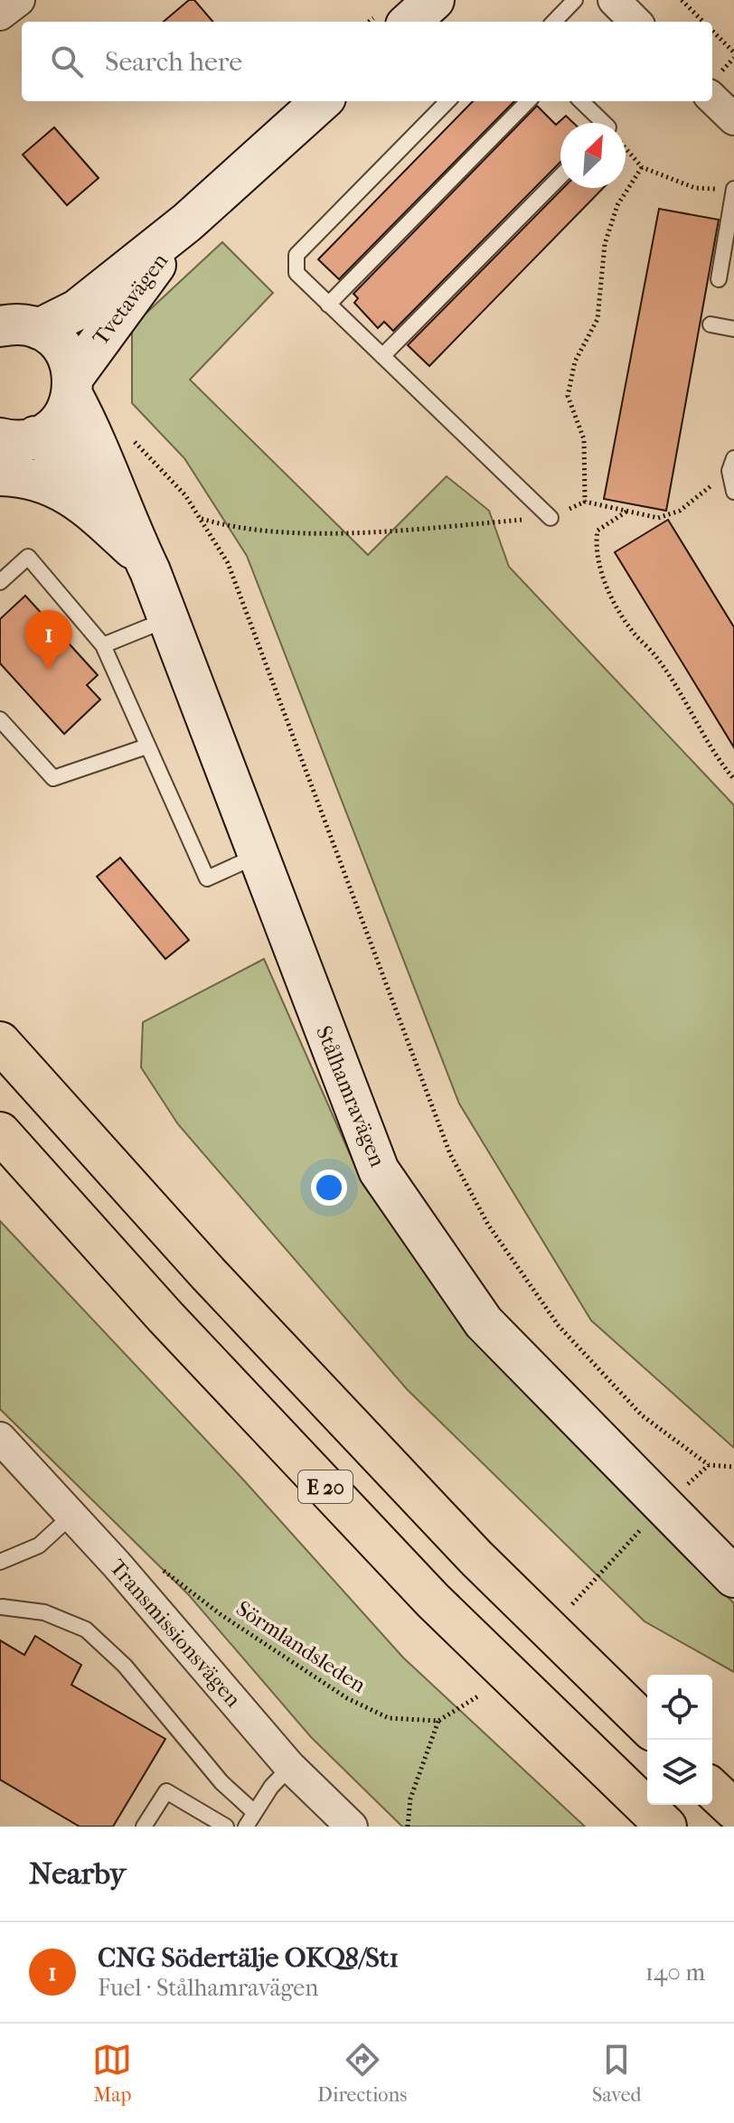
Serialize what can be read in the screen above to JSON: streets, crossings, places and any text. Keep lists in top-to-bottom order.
{
  "streets": {
    "highway": ["E 20"],
    "main road": ["Tvetavägen", "Stålhamravägen"],
    "street": ["Transmissionsvägen"],
    "path": ["Sörmlandsleden"]
  },
  "crossings": [
    ["Tvetavägen", "Stålhamravägen"],
    ["Transmissionsvägen", "Sörmlandsleden"]
  ],
  "north": "top right",
  "page": {
    "search": "Search here",
    "pins": "1",
    "heading": "Nearby",
    "list": [
      {
        "mark": "1",
        "name": "CNG Södertälje OKQ8/St1",
        "note": "Fuel · Stålhamravägen",
        "value": "140 m"
      }
    ],
    "nav": ["Map", "Directions", "Saved"]
  }
}
